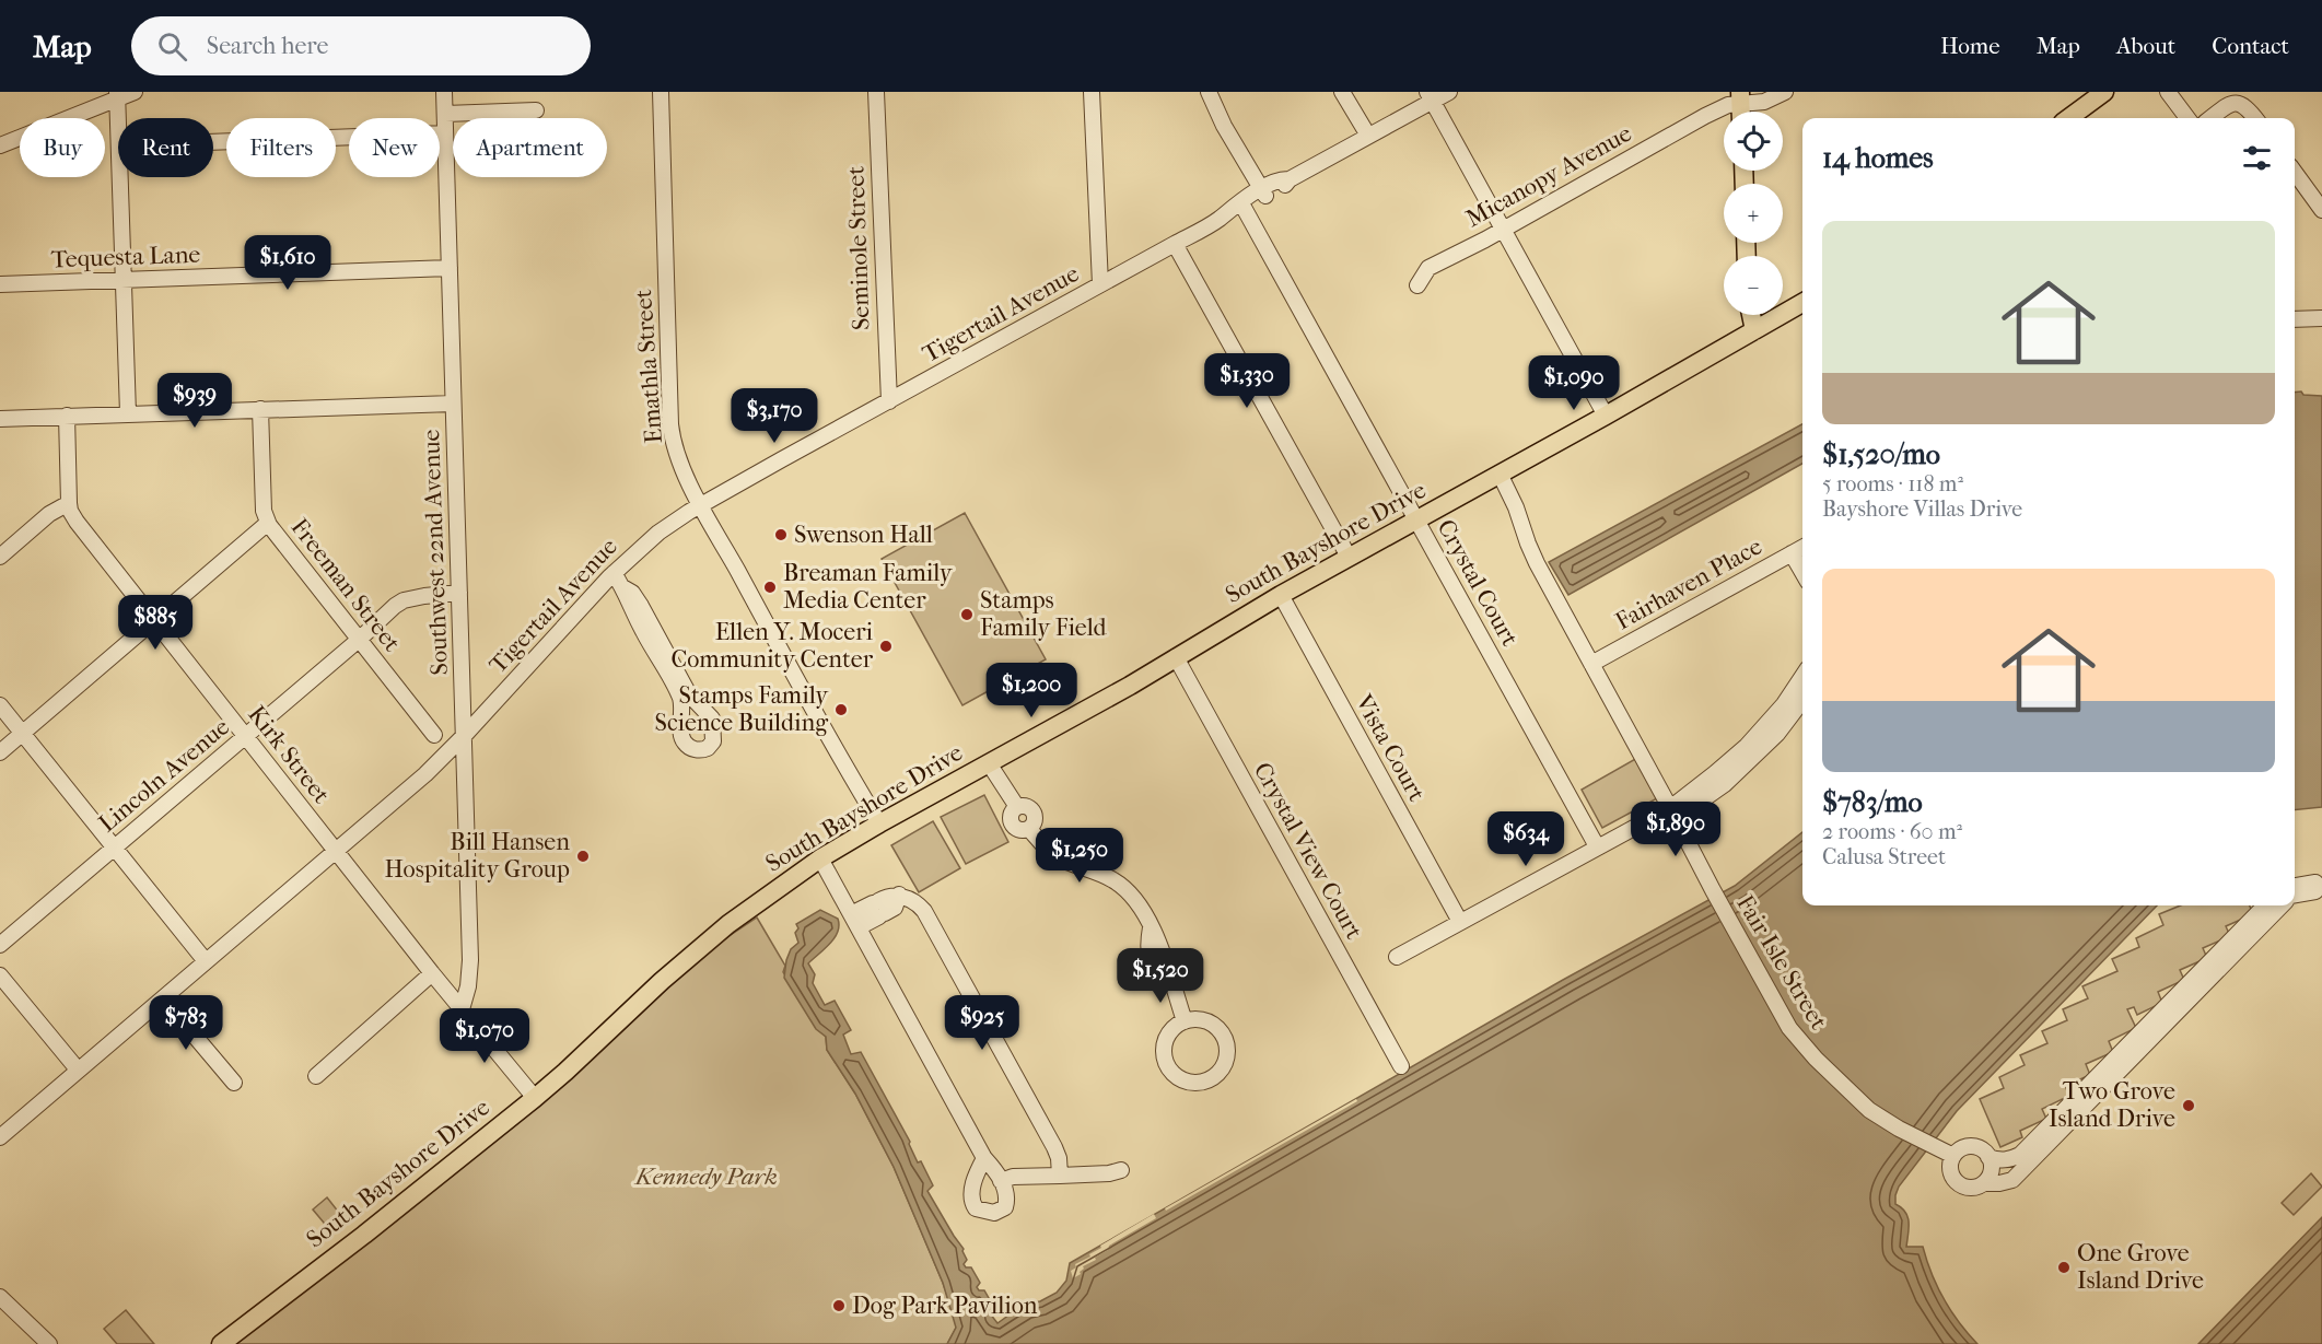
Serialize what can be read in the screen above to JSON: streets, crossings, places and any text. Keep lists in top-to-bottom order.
{
  "streets": {
    "main road": ["South Bayshore Drive"],
    "street": [
      "Micanopy Avenue",
      "Seminole Street",
      "Tequesta Lane",
      "Tigertail Avenue",
      "Emathla Street",
      "Southwest 22nd Avenue",
      "Crystal Court",
      "Fairhaven Place",
      "Freeman Street",
      "Vista Court",
      "Kirk Street",
      "Lincoln Avenue",
      "Crystal View Court",
      "Fair Isle Street"
    ]
  },
  "crossings": [
    ["Seminole Street", "Tigertail Avenue"],
    ["Tequesta Lane", "Southwest 22nd Avenue"],
    ["Tigertail Avenue", "Emathla Street"],
    ["Tigertail Avenue", "Southwest 22nd Avenue"],
    ["Tigertail Avenue", "Crystal Court"],
    ["Tigertail Avenue", "Kirk Street"],
    ["Emathla Street", "South Bayshore Drive"],
    ["South Bayshore Drive", "Crystal Court"],
    ["South Bayshore Drive", "Vista Court"],
    ["South Bayshore Drive", "Kirk Street"],
    ["South Bayshore Drive", "Crystal View Court"],
    ["South Bayshore Drive", "Fair Isle Street"],
    ["Southwest 22nd Avenue", "Kirk Street"],
    ["Southwest 22nd Avenue", "Lincoln Avenue"],
    ["Fairhaven Place", "Fair Isle Street"],
    ["Freeman Street", "Lincoln Avenue"],
    ["Kirk Street", "Lincoln Avenue"]
  ],
  "parks": ["Kennedy Park"],
  "places": [
    "Swenson Hall",
    "Breaman Family Media Center",
    "Stamps Family Field",
    "Ellen Y. Moceri Community Center",
    "Stamps Family Science Building",
    "Bill Hansen Hospitality Group",
    "Two Grove Island Drive",
    "One Grove Island Drive",
    "Dog Park Pavilion"
  ],
  "page": {
    "header": "Map",
    "search": "Search here",
    "nav": [
      "Home",
      "Map",
      "About",
      "Contact"
    ],
    "map_buttons": ["+", "−"],
    "chip": [
      "Buy",
      "Rent",
      "Filters",
      "New",
      "Apartment"
    ],
    "heading": "14 homes",
    "list": [
      {
        "name": "$1,520/mo",
        "note": "5 rooms · 118 m² · Bayshore Villas Drive"
      },
      {
        "name": "$783/mo",
        "note": "2 rooms · 60 m² · Calusa Street"
      }
    ],
    "price": [
      "$1,610",
      "$1,330",
      "$1,090",
      "$939",
      "$3,170",
      "$885",
      "$1,200",
      "$1,890",
      "$634",
      "$1,250",
      "$1,520",
      "$783",
      "$925",
      "$1,070"
    ]
  }
}
